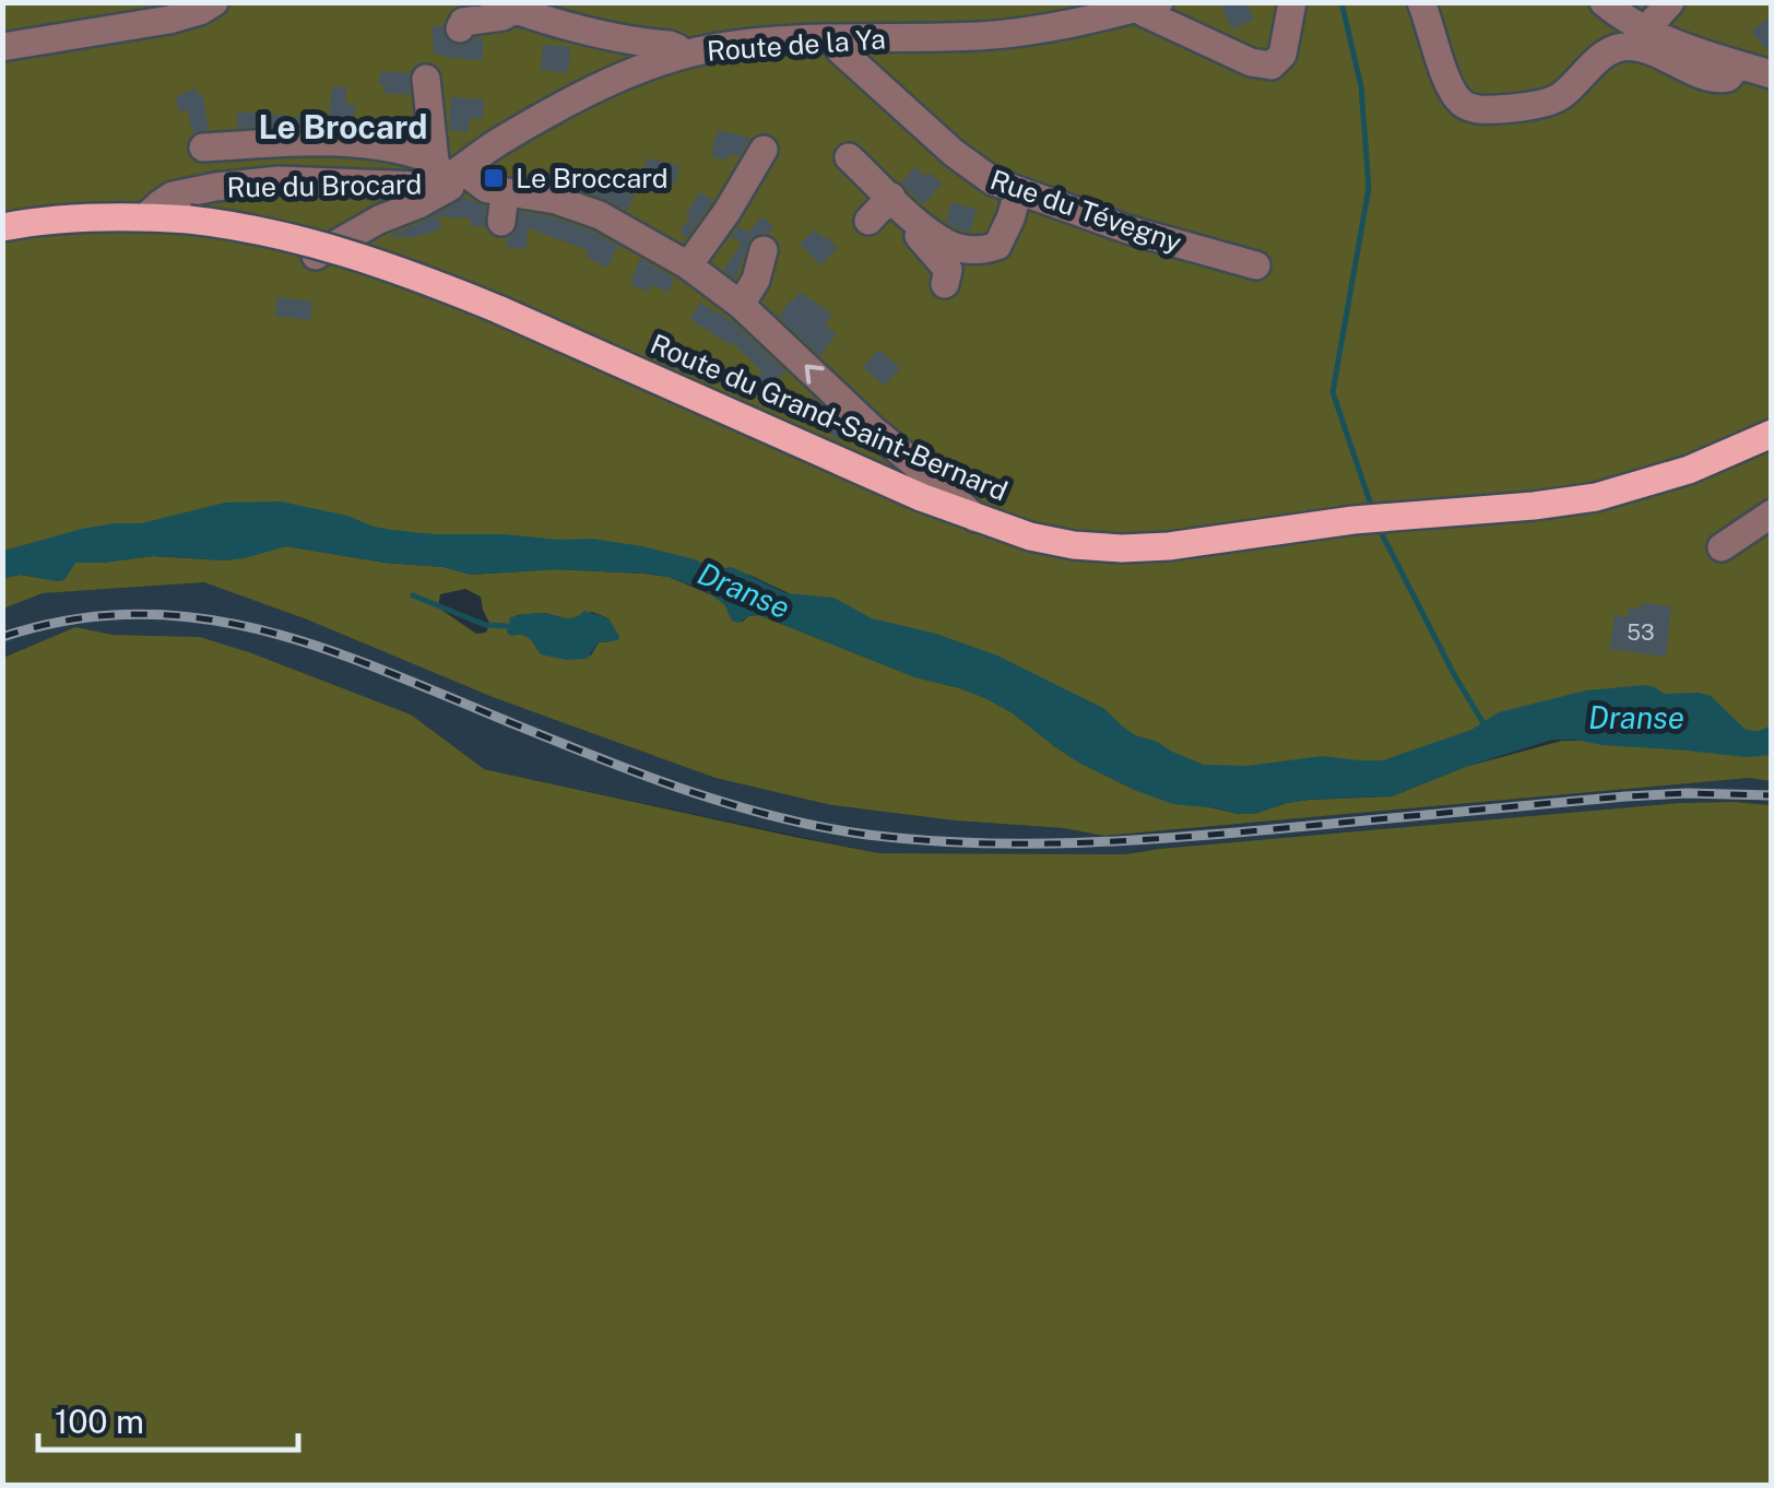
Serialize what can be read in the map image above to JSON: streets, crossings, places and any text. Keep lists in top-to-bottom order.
{
  "streets": {
    "main road": ["Route du Grand-Saint-Bernard"],
    "street": ["Route de la Ya", "Rue du Brocard", "Rue du Tévegny"]
  },
  "crossings": [
    ["Route de la Ya", "Rue du Brocard"],
    ["Route de la Ya", "Rue du Tévegny"],
    ["Rue du Brocard", "Route du Grand-Saint-Bernard"]
  ],
  "districts": ["Le Brocard"],
  "water": ["Dranse"],
  "places": {
    "transit": ["Le Broccard"]
  },
  "house_numbers": ["53"],
  "scale_bar": "100 m"
}
